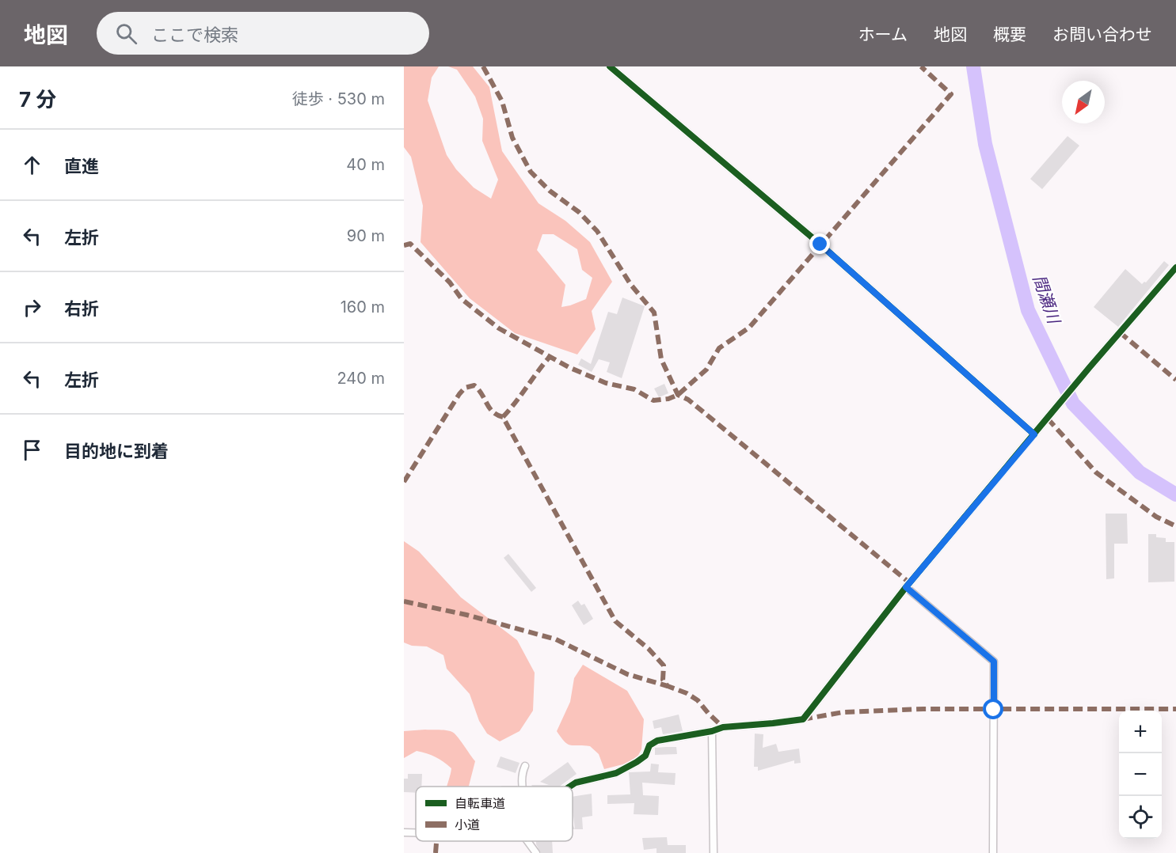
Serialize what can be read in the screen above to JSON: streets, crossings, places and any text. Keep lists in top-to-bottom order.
{
  "water": ["間瀬川"],
  "legend": ["自転車道", "小道"],
  "north": "bottom left",
  "page": {
    "header": "地図",
    "search": "ここで検索",
    "nav": [
      "ホーム",
      "地図",
      "概要",
      "お問い合わせ"
    ],
    "heading": ["7 分", "徒歩 · 530 m"],
    "list": [
      ["直進", "40 m"],
      ["左折", "90 m"],
      ["右折", "160 m"],
      ["左折", "240 m"],
      "目的地に到着"
    ],
    "map_buttons": ["+", "−"]
  }
}
